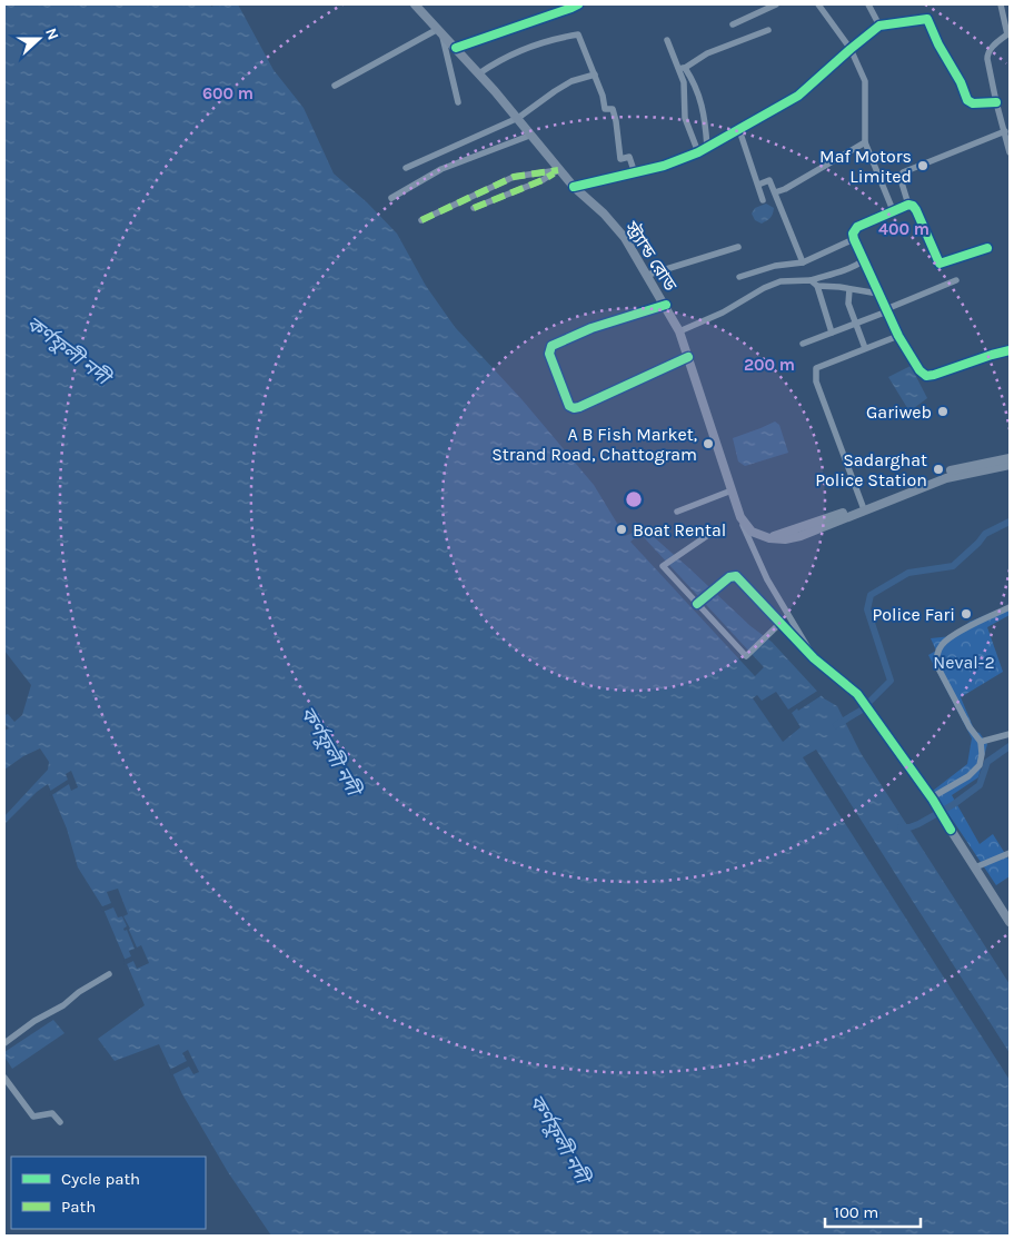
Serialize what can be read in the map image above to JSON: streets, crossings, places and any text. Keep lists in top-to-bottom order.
{
  "streets": {
    "main road": ["স্ট্র্যান্ড রোড"]
  },
  "water": ["কর্ণফুলী নদী"],
  "parks": ["Neval-2"],
  "places": [
    "Maf Motors Limited",
    "Gariweb",
    "A B Fish Market, Strand Road, Chattogram",
    "Sadarghat Police Station",
    "Boat Rental",
    "Police Fari"
  ],
  "legend": ["Cycle path", "Path"],
  "scale_bar": "100 m",
  "north": "right",
  "rings": ["600 m", "400 m", "200 m"]
}
